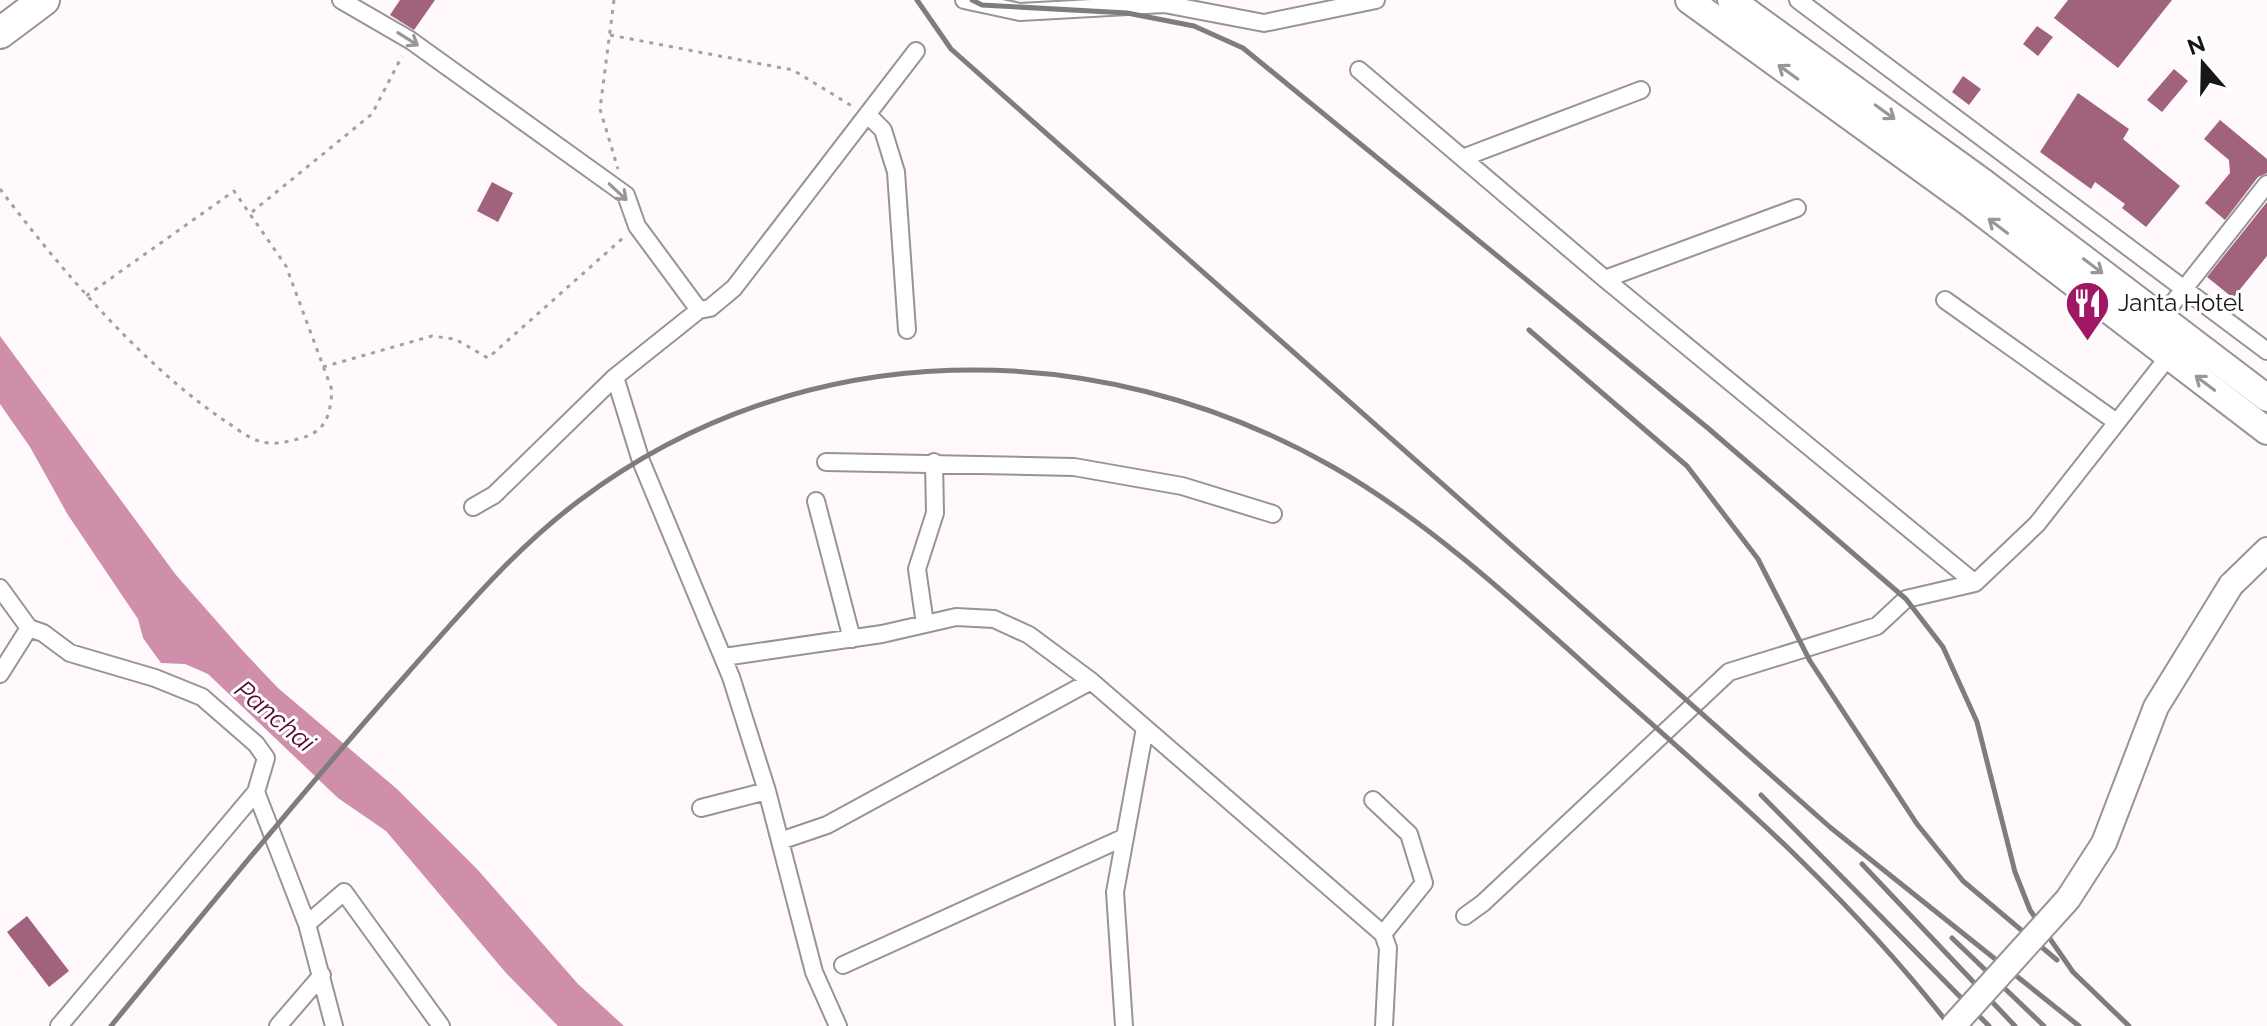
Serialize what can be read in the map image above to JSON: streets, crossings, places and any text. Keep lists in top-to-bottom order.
{
  "water": ["Panchai"],
  "places": {
    "restaurant": ["Janta Hotel"]
  },
  "north": "top"
}
